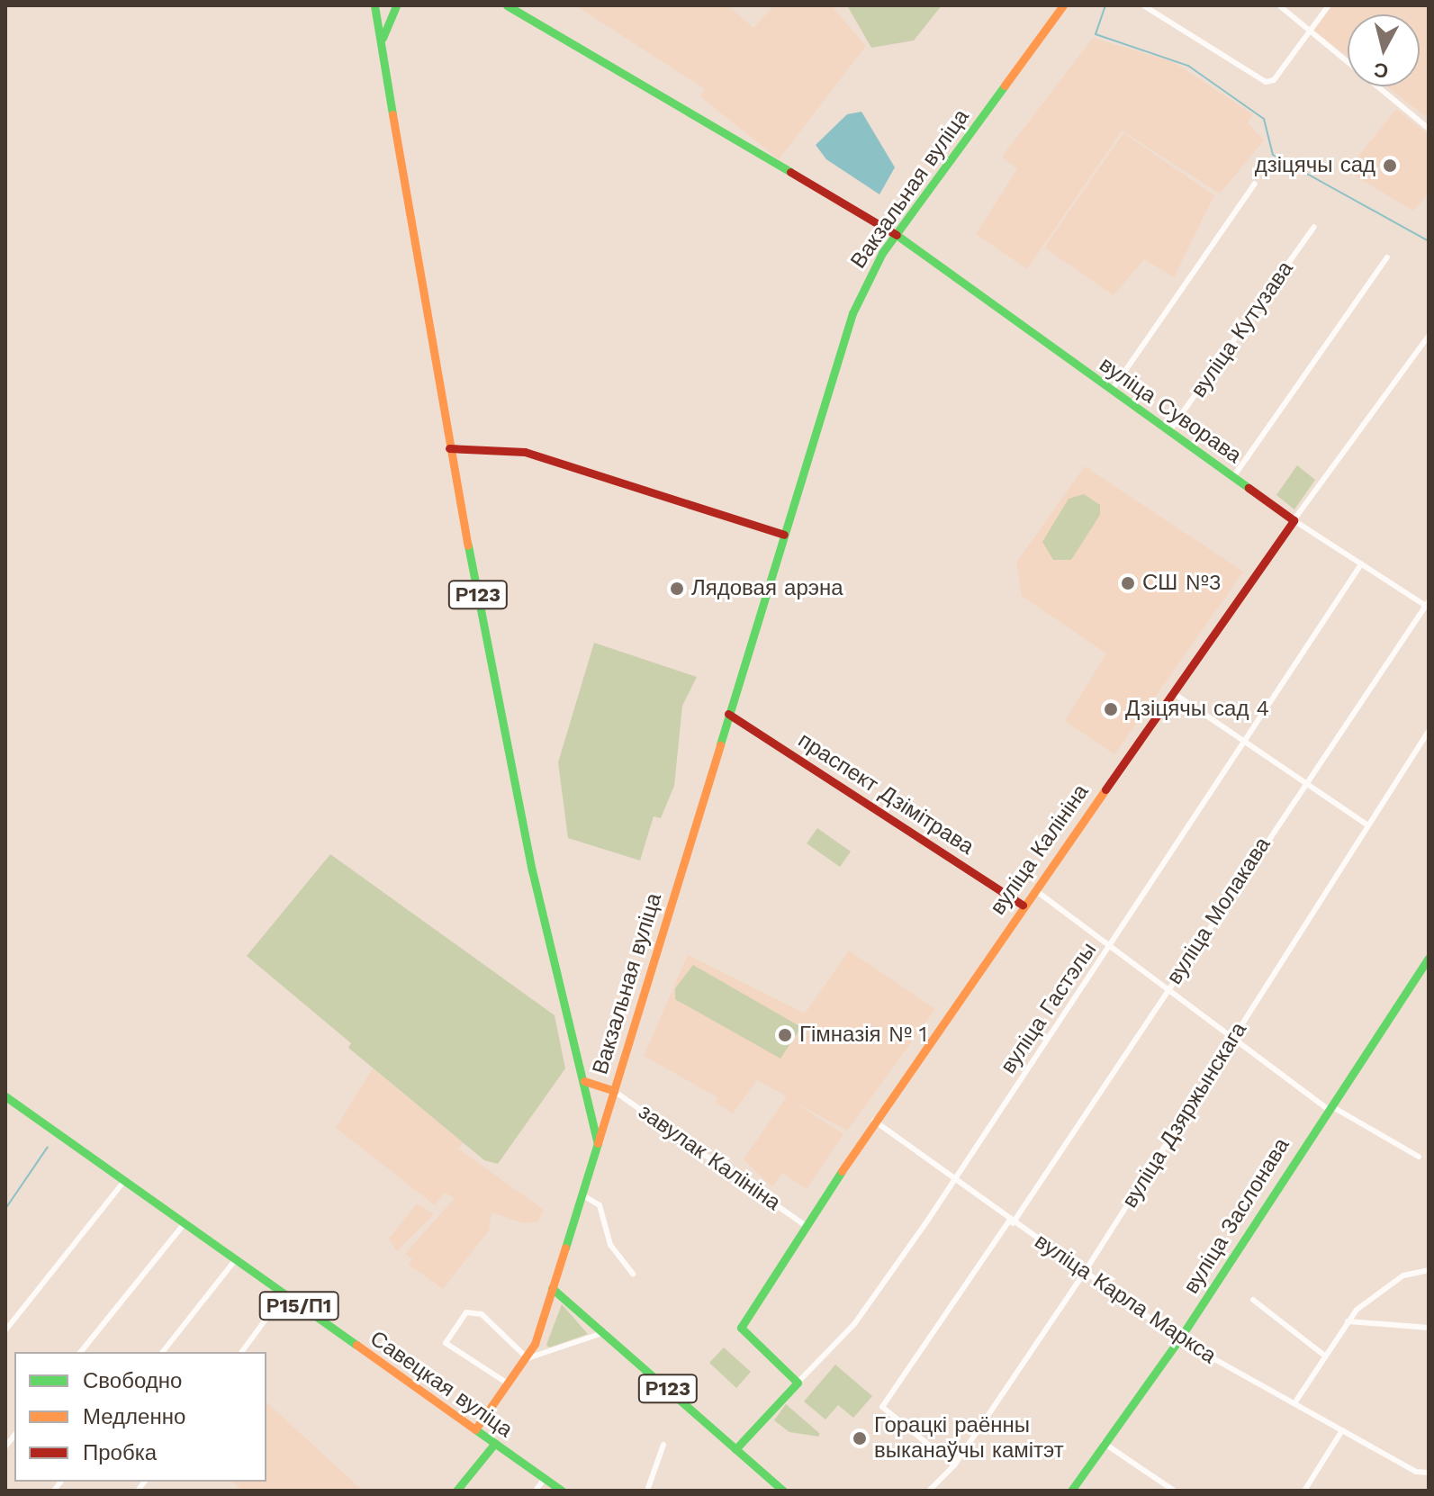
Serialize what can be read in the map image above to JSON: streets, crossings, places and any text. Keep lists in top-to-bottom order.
{
  "streets": {
    "main road": [
      "Вакзальная вуліца",
      "вуліца Суворава",
      "Р123",
      "праспект Дзімітрава",
      "вуліца Калініна",
      "вуліца Гастэлы",
      "вуліца Заслонава",
      "Р15/П1",
      "Савецкая вуліца"
    ],
    "street": [
      "вуліца Кутузава",
      "вуліца Молакава",
      "вуліца Дзяржынскага",
      "завулак Калініна",
      "вуліца Карла Маркса"
    ]
  },
  "crossings": [
    ["Вакзальная вуліца", "вуліца Суворава"],
    ["Вакзальная вуліца", "Р123"],
    ["Вакзальная вуліца", "праспект Дзімітрава"],
    ["Вакзальная вуліца", "завулак Калініна"],
    ["Вакзальная вуліца", "Савецкая вуліца"],
    ["вуліца Кутузава", "вуліца Суворава"],
    ["вуліца Суворава", "вуліца Калініна"],
    ["вуліца Суворава", "вуліца Молакава"],
    ["вуліца Суворава", "вуліца Гастэлы"],
    ["Р123", "вуліца Гастэлы"],
    ["праспект Дзімітрава", "вуліца Калініна"],
    ["вуліца Калініна", "вуліца Гастэлы"],
    ["вуліца Калініна", "завулак Калініна"],
    ["вуліца Калініна", "вуліца Карла Маркса"],
    ["вуліца Молакава", "вуліца Дзяржынскага"],
    ["вуліца Молакава", "вуліца Карла Маркса"],
    ["вуліца Гастэлы", "вуліца Карла Маркса"],
    ["вуліца Дзяржынскага", "вуліца Карла Маркса"],
    ["вуліца Заслонава", "вуліца Карла Маркса"],
    ["Р15/П1", "Савецкая вуліца"]
  ],
  "places": [
    "дзіцячы сад",
    "СШ №3",
    "Лядовая арэна",
    "Дзіцячы сад 4",
    "Гімназія № 1",
    "Горацкі раённы выканаўчы камітэт"
  ],
  "legend": ["Свободно", "Медленно", "Пробка"],
  "north": "bottom"
}
